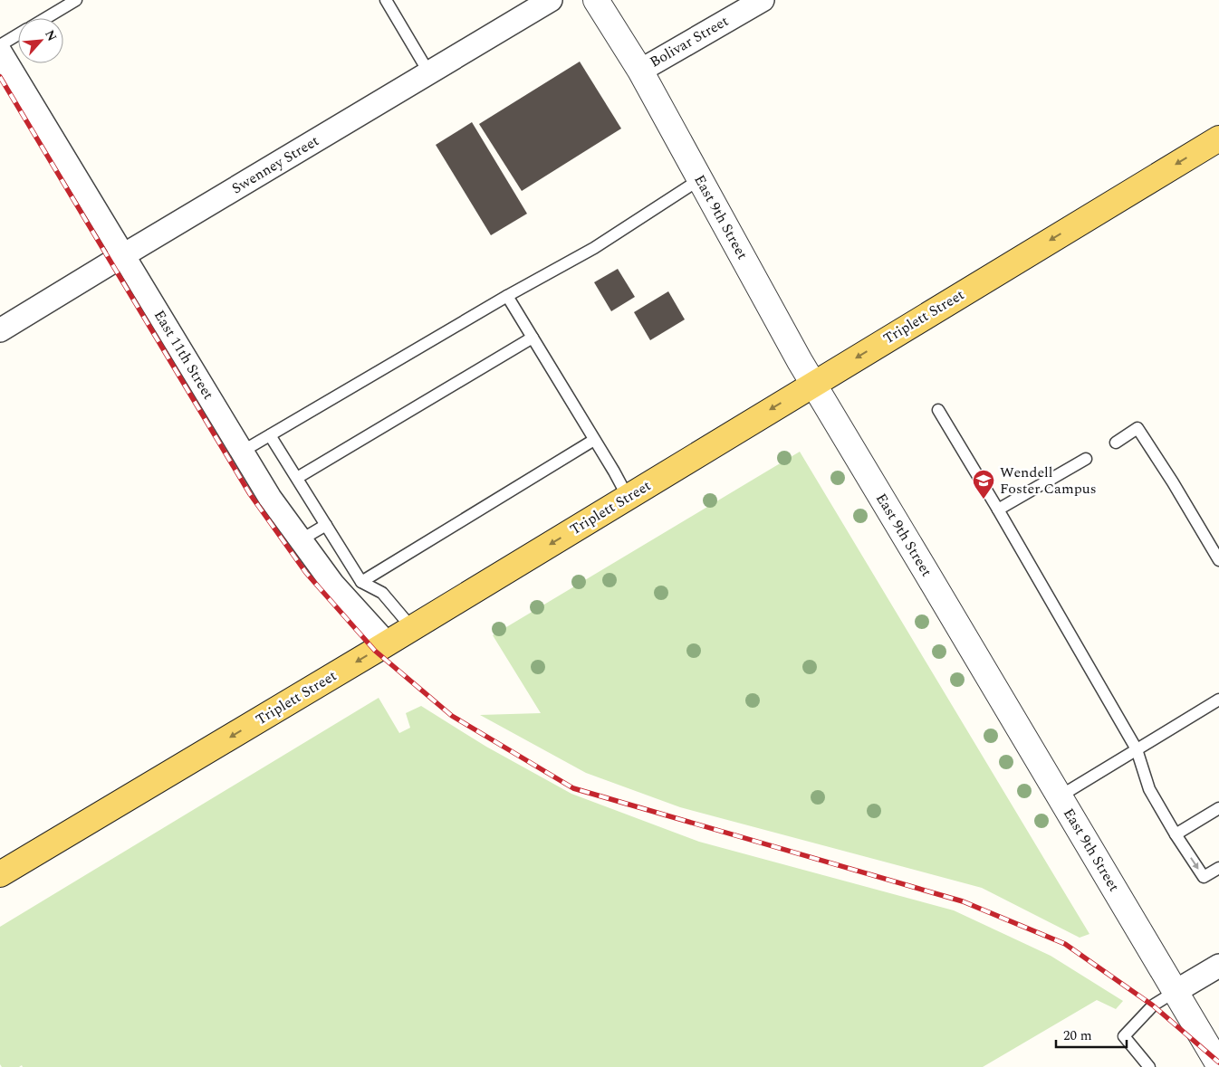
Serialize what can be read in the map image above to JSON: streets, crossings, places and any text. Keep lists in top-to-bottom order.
{
  "streets": {
    "main road": ["Triplett Street"],
    "street": [
      "Bolivar Street",
      "Swenney Street",
      "East 9th Street",
      "East 11th Street"
    ]
  },
  "crossings": [
    ["Bolivar Street", "East 9th Street"],
    ["Swenney Street", "East 11th Street"],
    ["East 9th Street", "Triplett Street"],
    ["Triplett Street", "East 11th Street"]
  ],
  "one_way": ["Triplett Street"],
  "places": {
    "school or university": ["Wendell Foster Campus"]
  },
  "scale_bar": "20 m",
  "north": "top right"
}
